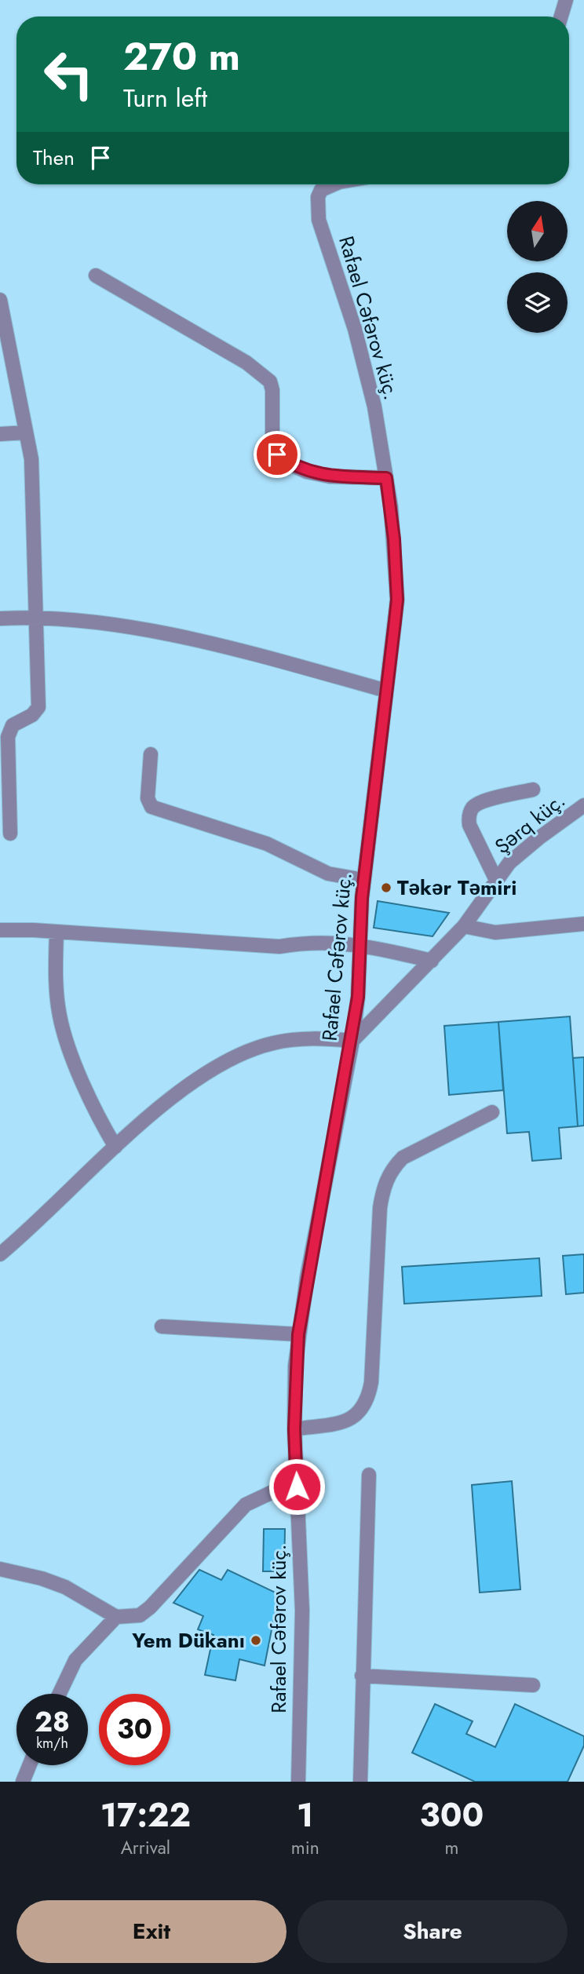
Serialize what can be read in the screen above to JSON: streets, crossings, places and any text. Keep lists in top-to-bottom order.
{
  "streets": {
    "street": ["Rafael Cəfərov küç.", "Şərq küç."]
  },
  "crossings": [
    ["Rafael Cəfərov küç.", "Şərq küç."]
  ],
  "places": ["Təkər Təmiri", "Yem Dükanı"],
  "north": "top",
  "page": {
    "turn": ["270 m", "Turn left"],
    "then": "Then",
    "speed": "28 km/h",
    "limit": "30",
    "eta": [
      "17:22",
      "Arrival",
      "1",
      "min",
      "300",
      "m"
    ],
    "buttons": ["Exit", "Share"]
  }
}
